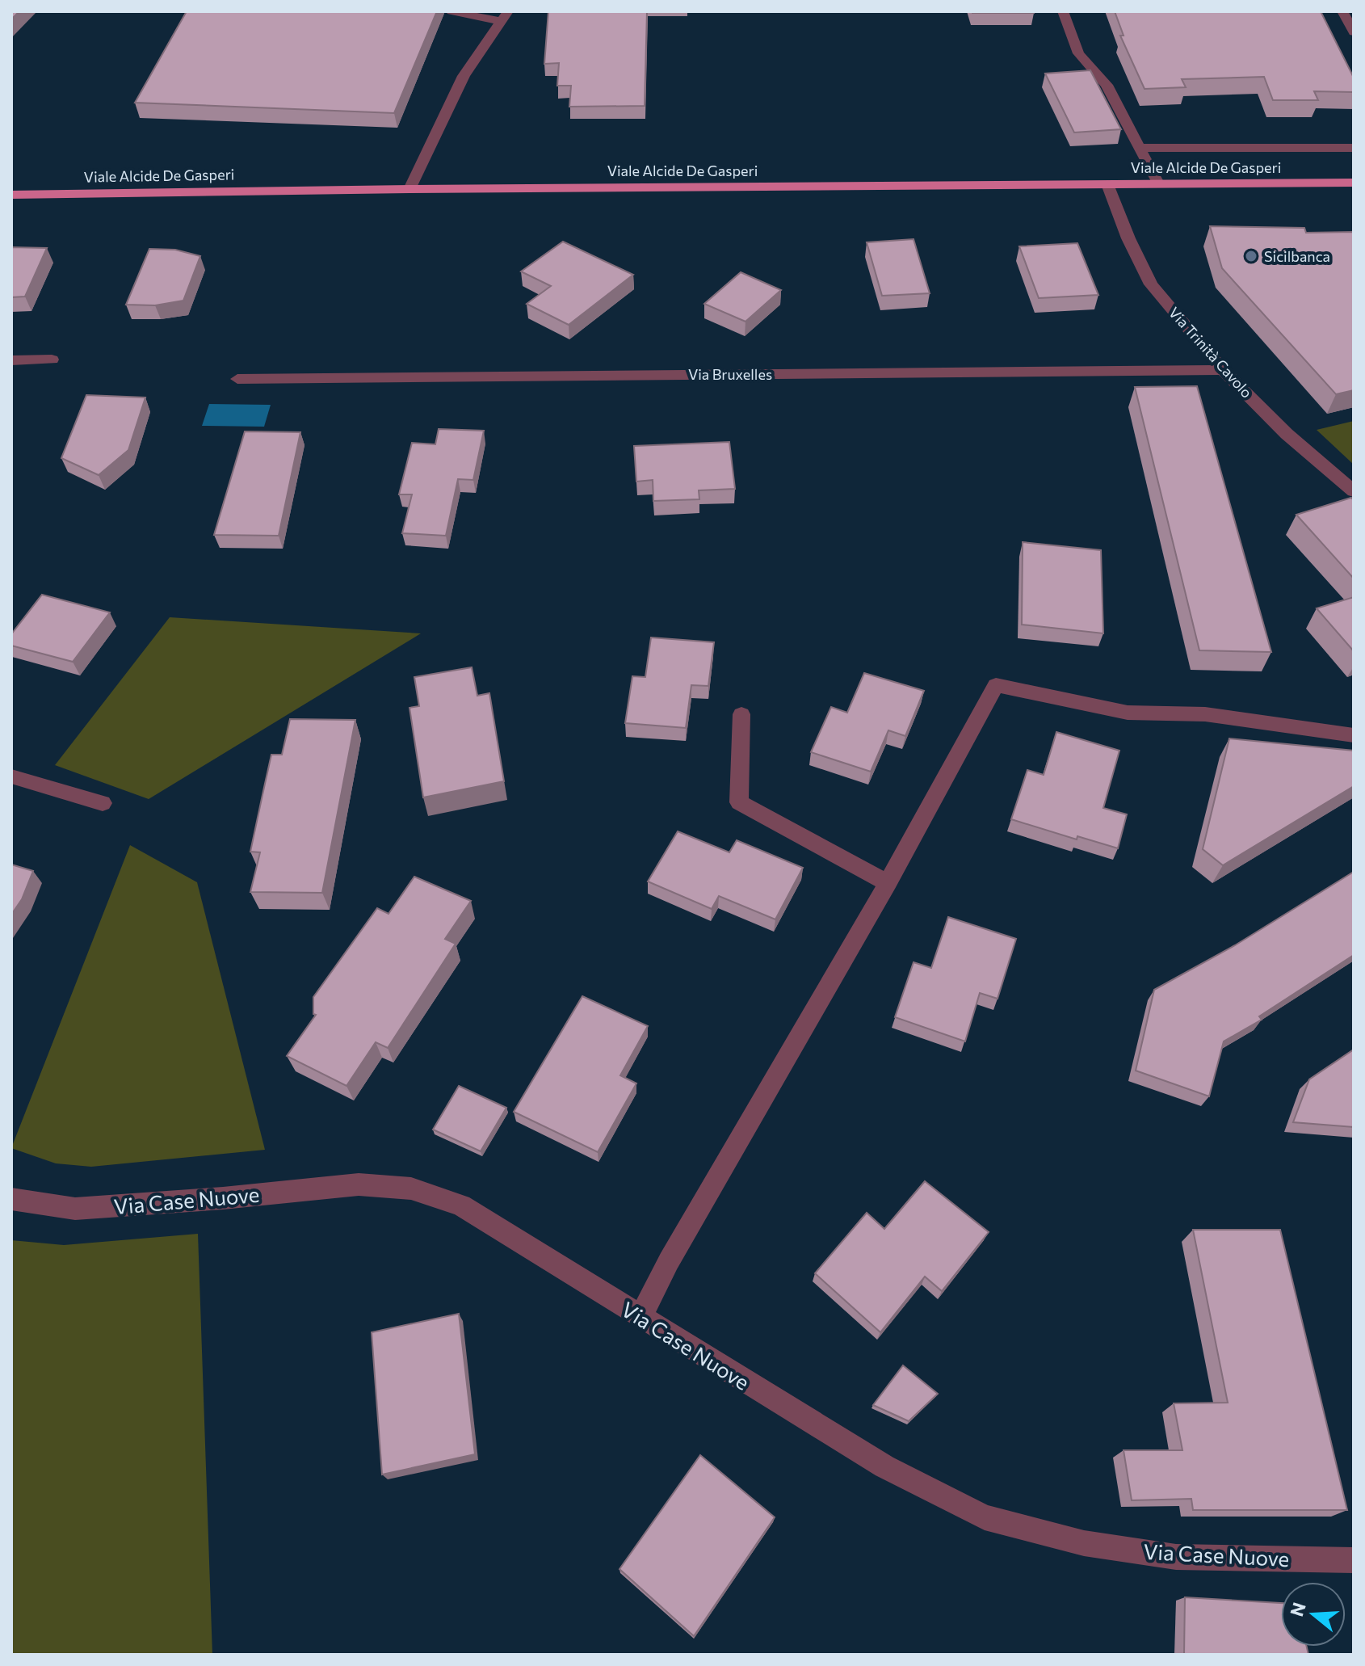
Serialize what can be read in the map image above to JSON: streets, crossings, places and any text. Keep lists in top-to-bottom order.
{
  "streets": {
    "main road": ["Viale Alcide De Gasperi"],
    "street": ["Via Trinità Cavolo", "Via Bruxelles", "Via Case Nuove"]
  },
  "crossings": [
    ["Viale Alcide De Gasperi", "Via Trinità Cavolo"],
    ["Via Trinità Cavolo", "Via Bruxelles"]
  ],
  "places": ["Sicilbanca"],
  "north": "left"
}
